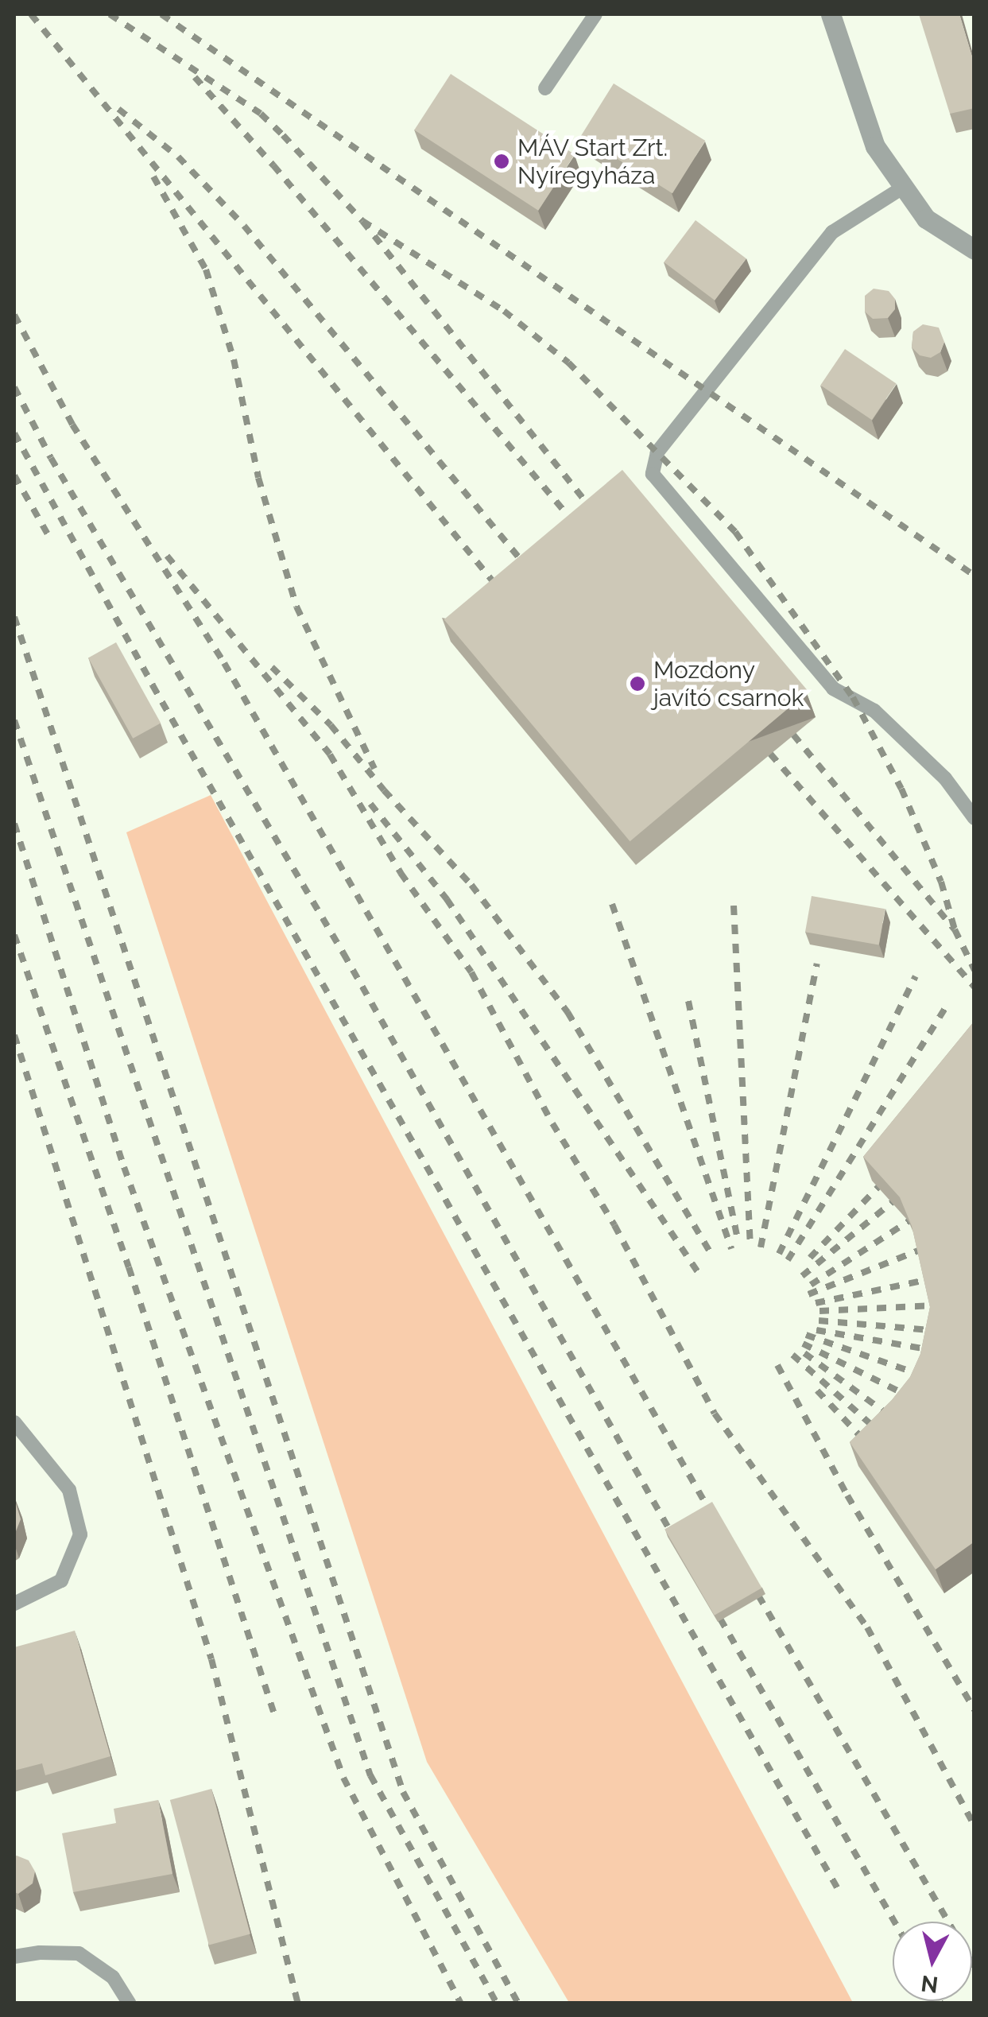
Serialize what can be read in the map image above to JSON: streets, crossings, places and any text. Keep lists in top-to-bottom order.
{
  "places": ["MÁV Start Zrt. Nyíregyháza", "Mozdony javító csarnok"],
  "north": "bottom"
}
